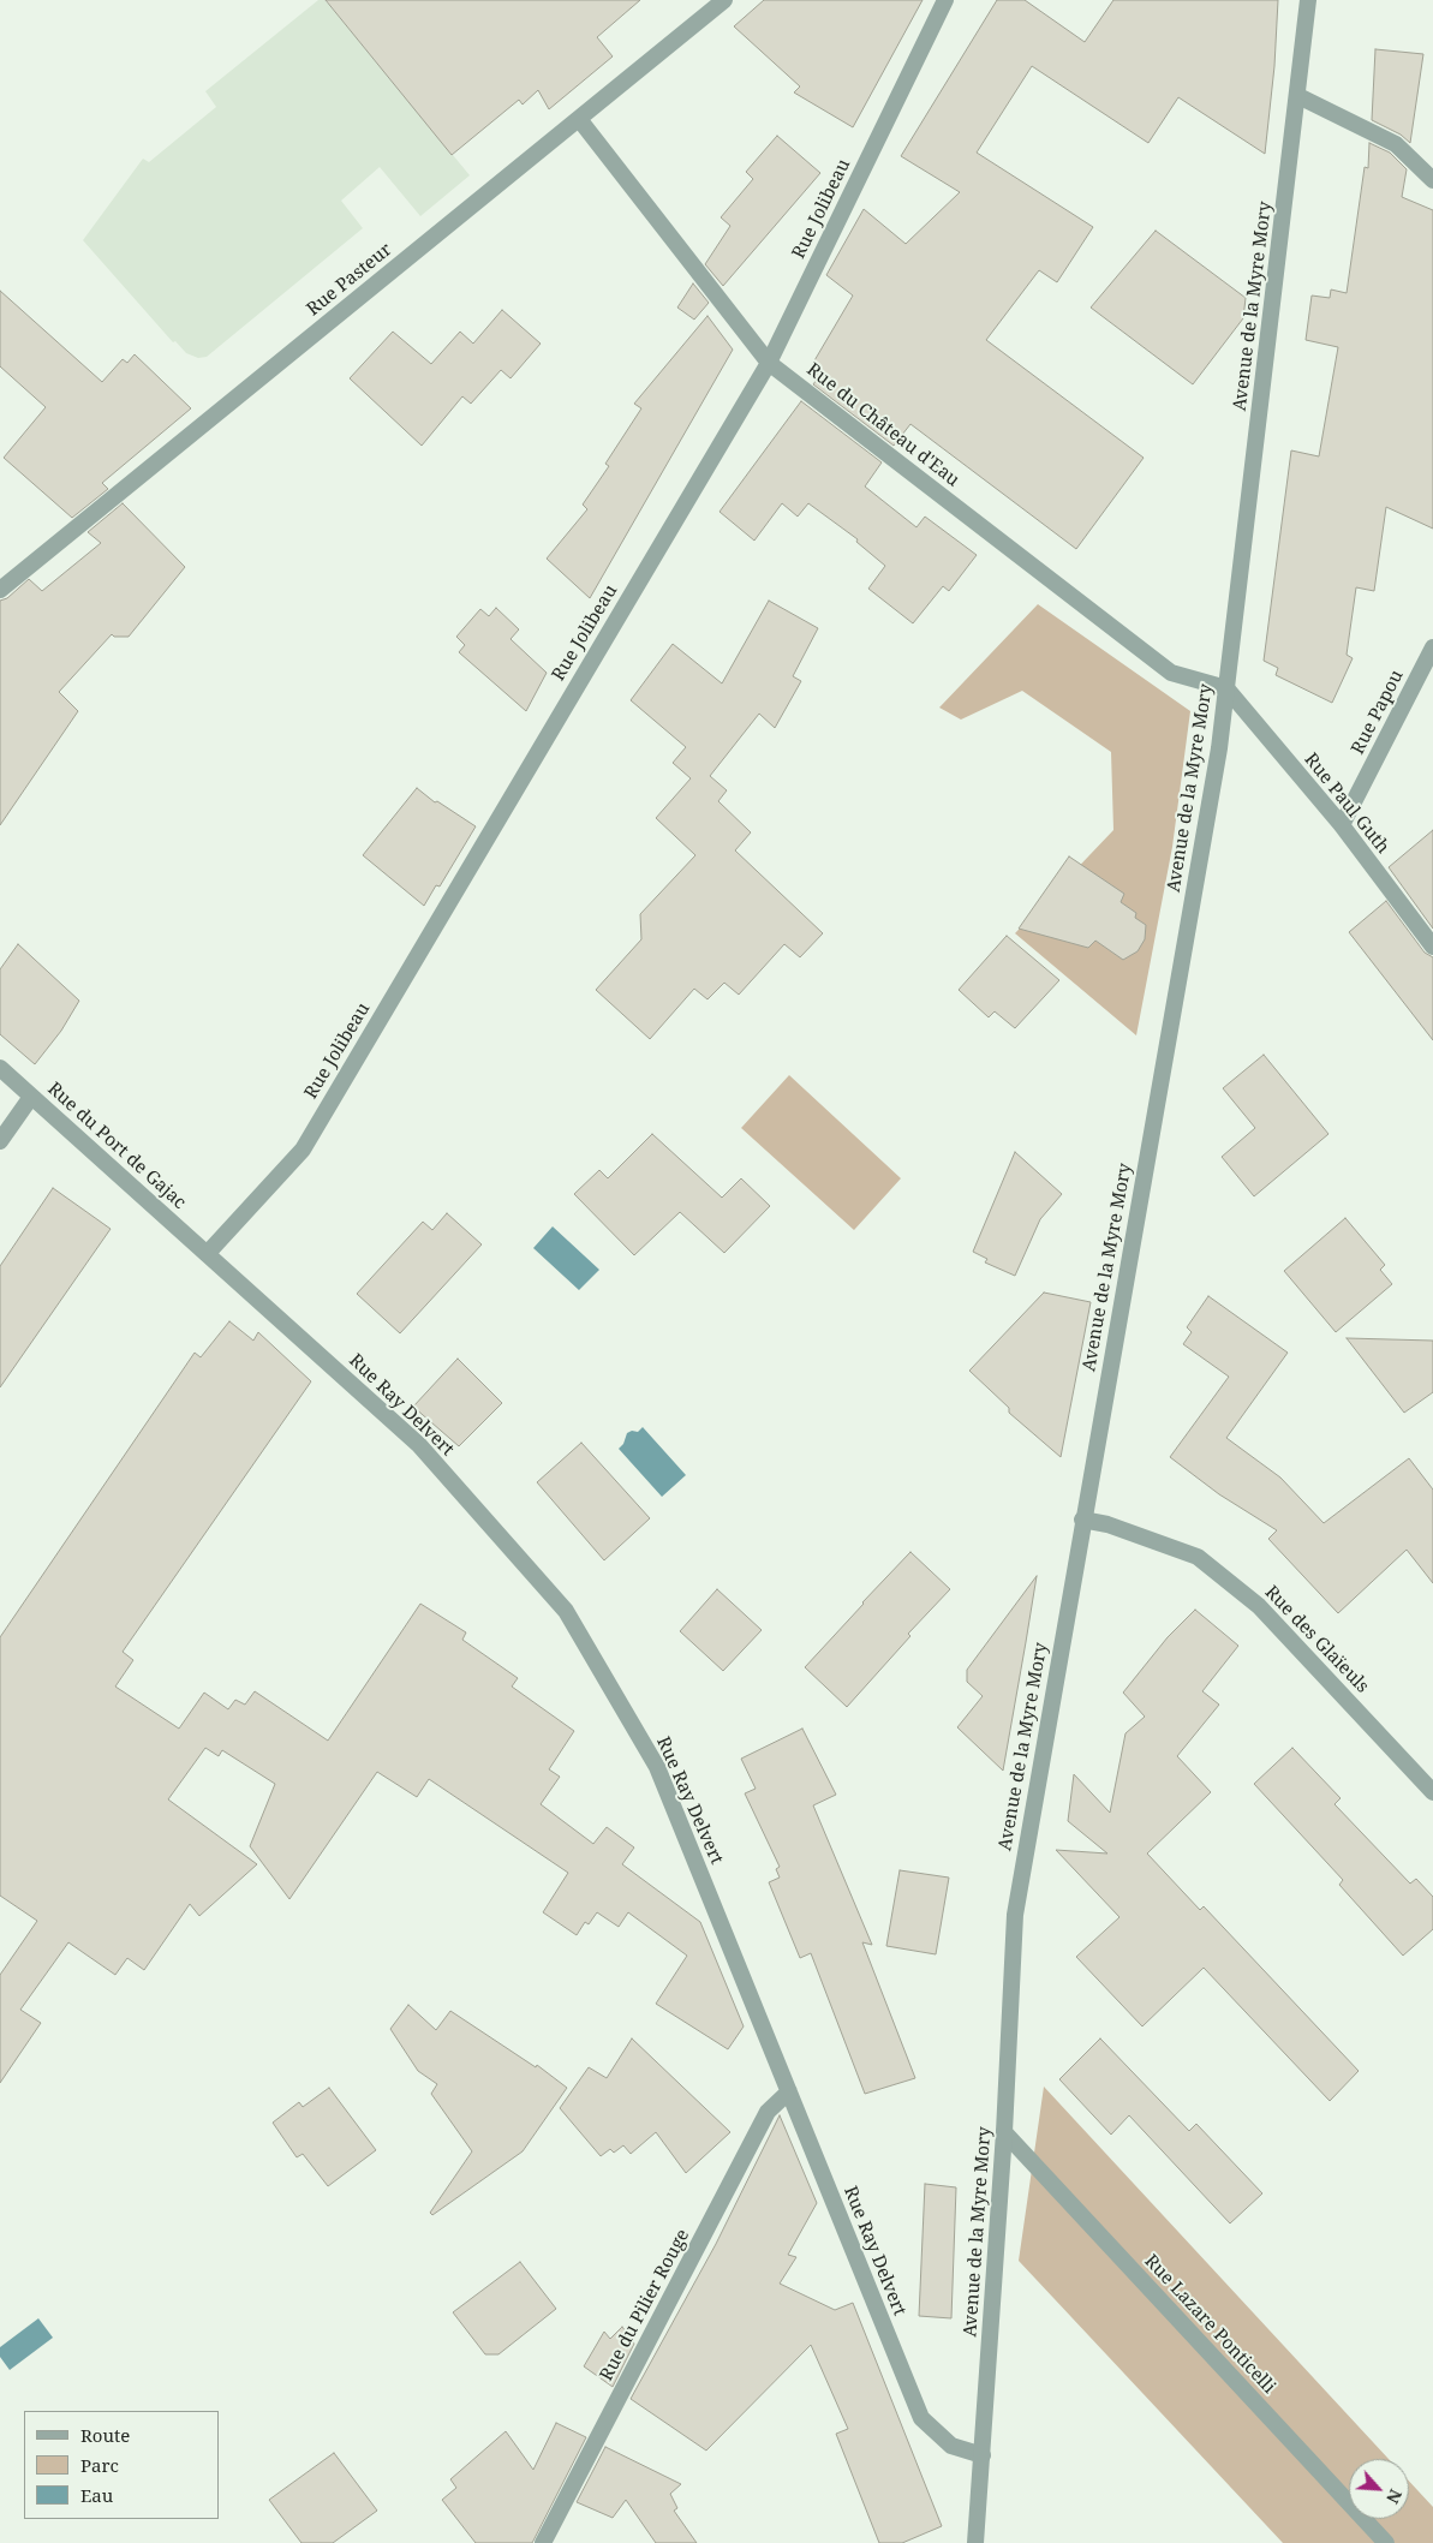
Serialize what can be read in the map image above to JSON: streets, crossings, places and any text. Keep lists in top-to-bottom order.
{
  "streets": {
    "street": [
      "Rue Jolibeau",
      "Rue Pasteur",
      "Avenue de la Myre Mory",
      "Rue du Château d'Eau",
      "Rue Papou",
      "Rue Paul Guth",
      "Rue du Port de Gajac",
      "Rue Ray Delvert",
      "Rue des Glaïeuls",
      "Rue du Pilier Rouge",
      "Rue Lazare Ponticelli"
    ]
  },
  "crossings": [
    ["Rue Jolibeau", "Rue du Château d'Eau"],
    ["Rue Jolibeau", "Rue du Port de Gajac"],
    ["Rue Jolibeau", "Rue Ray Delvert"],
    ["Rue Pasteur", "Rue du Château d'Eau"],
    ["Avenue de la Myre Mory", "Rue du Château d'Eau"],
    ["Avenue de la Myre Mory", "Rue Paul Guth"],
    ["Avenue de la Myre Mory", "Rue Ray Delvert"],
    ["Avenue de la Myre Mory", "Rue des Glaïeuls"],
    ["Avenue de la Myre Mory", "Rue Lazare Ponticelli"],
    ["Rue du Château d'Eau", "Rue Paul Guth"],
    ["Rue Papou", "Rue Paul Guth"],
    ["Rue du Port de Gajac", "Rue Ray Delvert"],
    ["Rue Ray Delvert", "Rue du Pilier Rouge"]
  ],
  "legend": ["Route", "Parc", "Eau"],
  "north": "bottom right"
}
